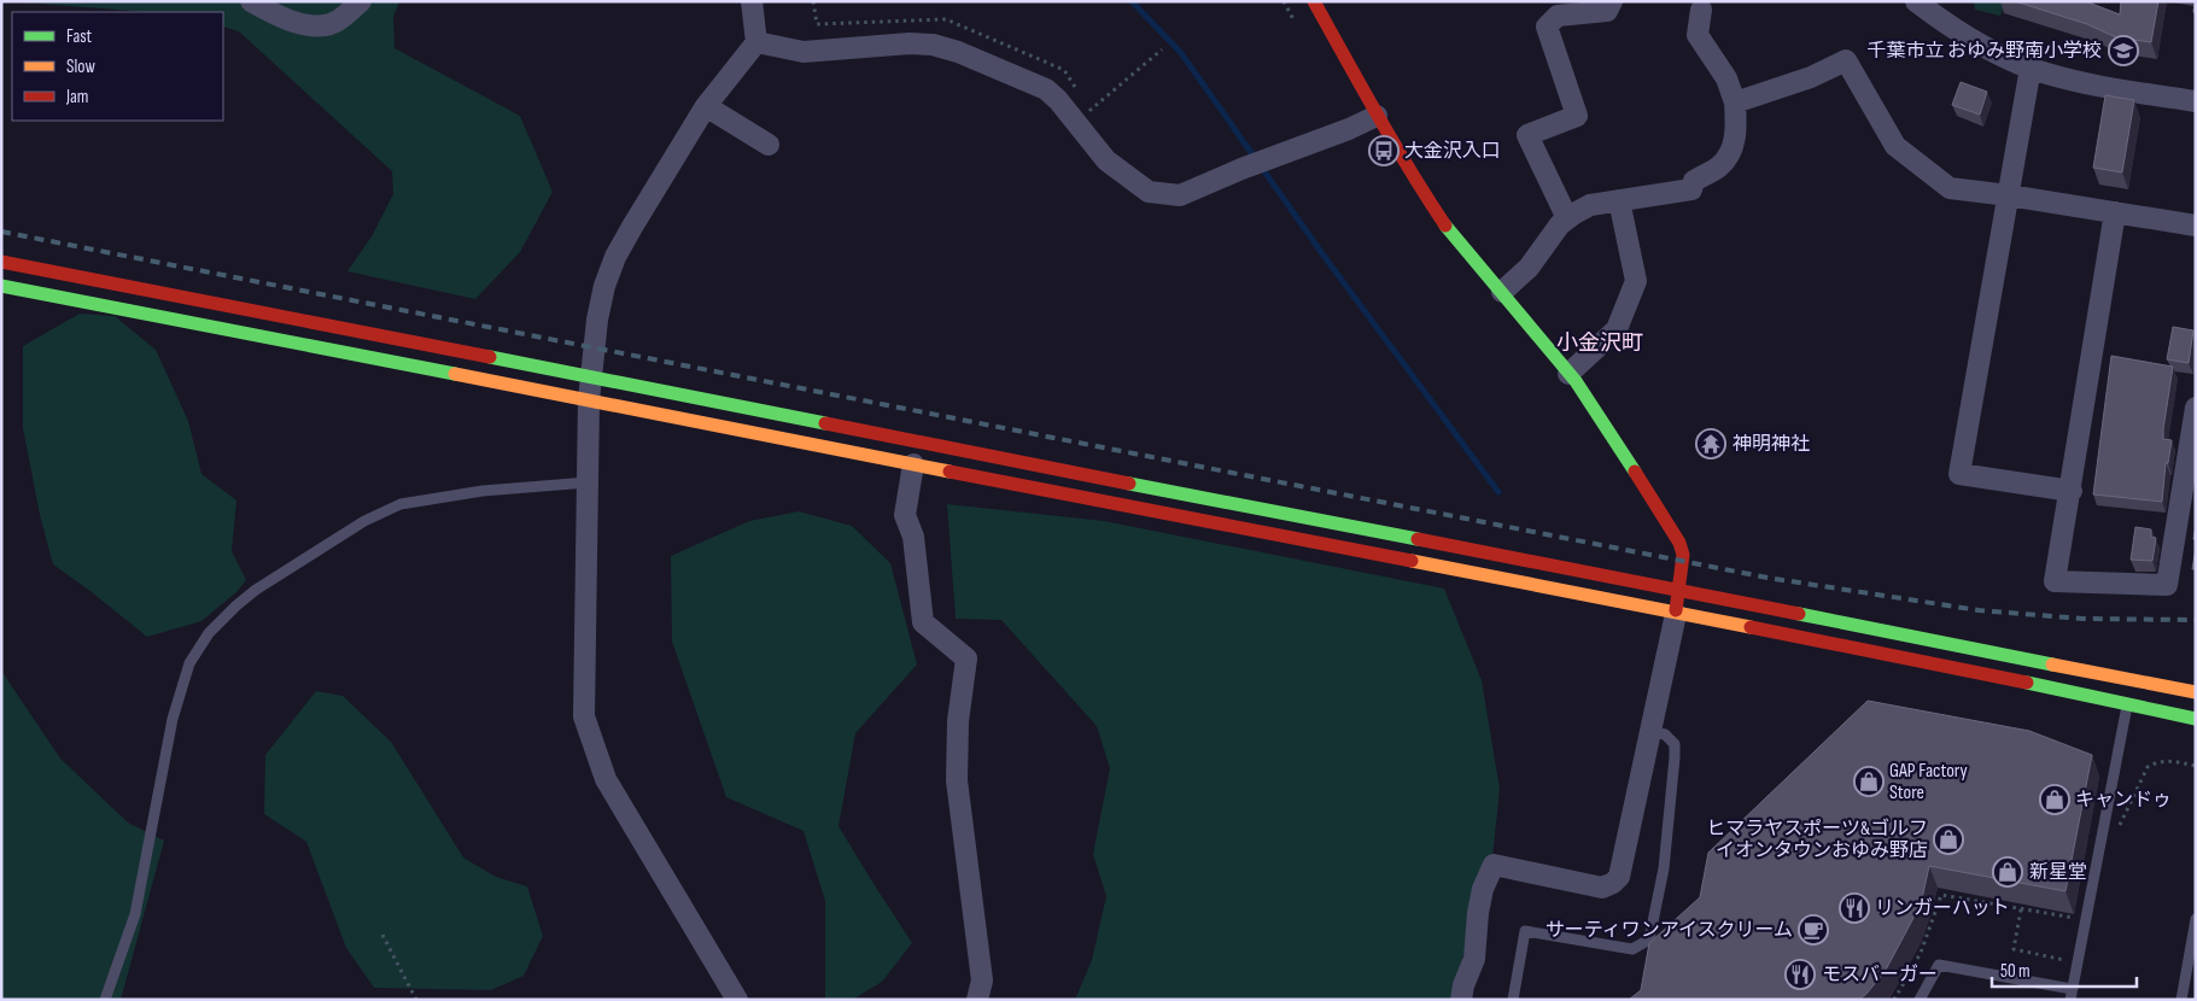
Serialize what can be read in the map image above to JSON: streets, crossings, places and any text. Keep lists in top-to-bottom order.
{
  "districts": ["小金沢町"],
  "places": {
    "school or university": ["千葉市立 おゆみ野南小学校"],
    "bus stop": ["大金沢入口"],
    "temple": ["神明神社"],
    "shop": [
      "GAP Factory Store",
      "キャンドゥ",
      "ヒマラヤスポーツ&ゴルフ イオンタウンおゆみ野店",
      "新星堂"
    ],
    "restaurant": ["リンガーハット", "モスバーガー"],
    "cafe": ["サーティワンアイスクリーム"]
  },
  "legend": ["Fast", "Slow", "Jam"],
  "scale_bar": "50 m"
}
